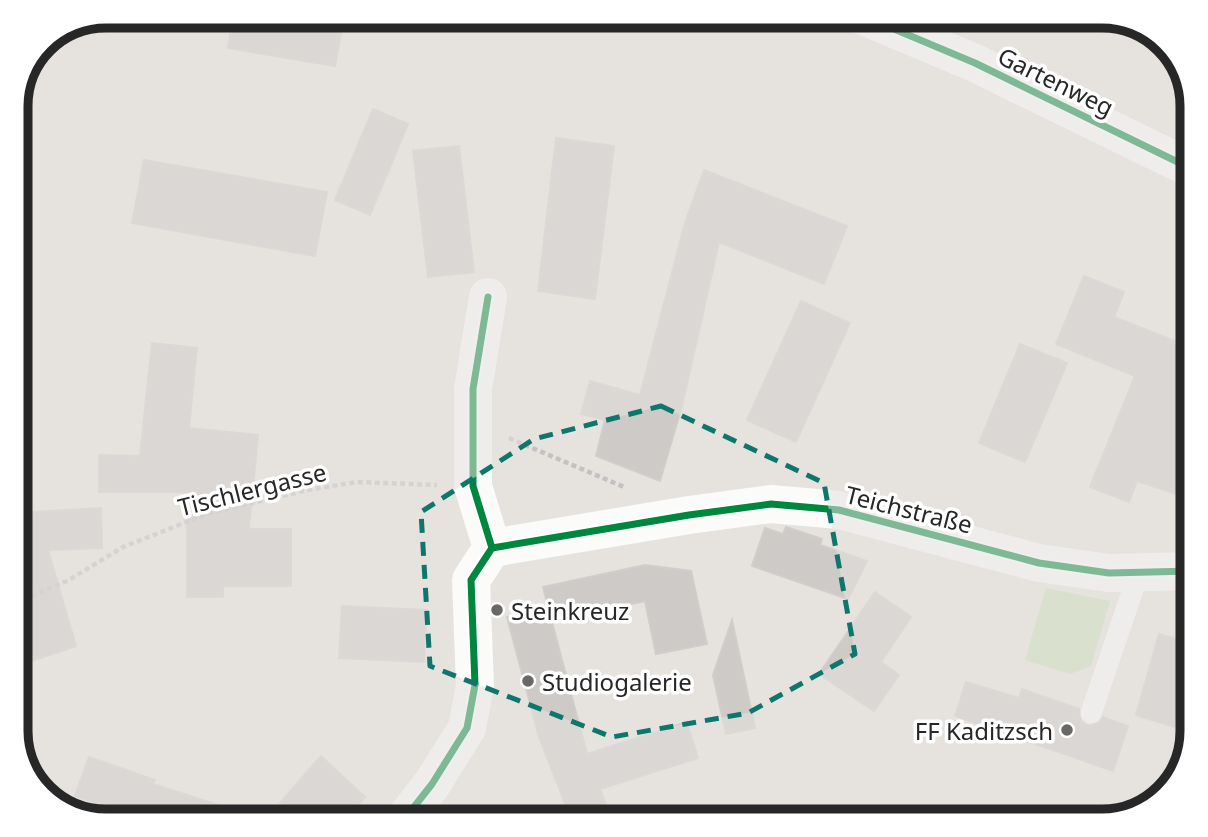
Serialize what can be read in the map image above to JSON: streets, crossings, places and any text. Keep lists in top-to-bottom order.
{
  "streets": {
    "street": ["Gartenweg", "Teichstraße"],
    "path": ["Tischlergasse"]
  },
  "places": ["Steinkreuz", "Studiogalerie", "FF Kaditzsch"]
}
